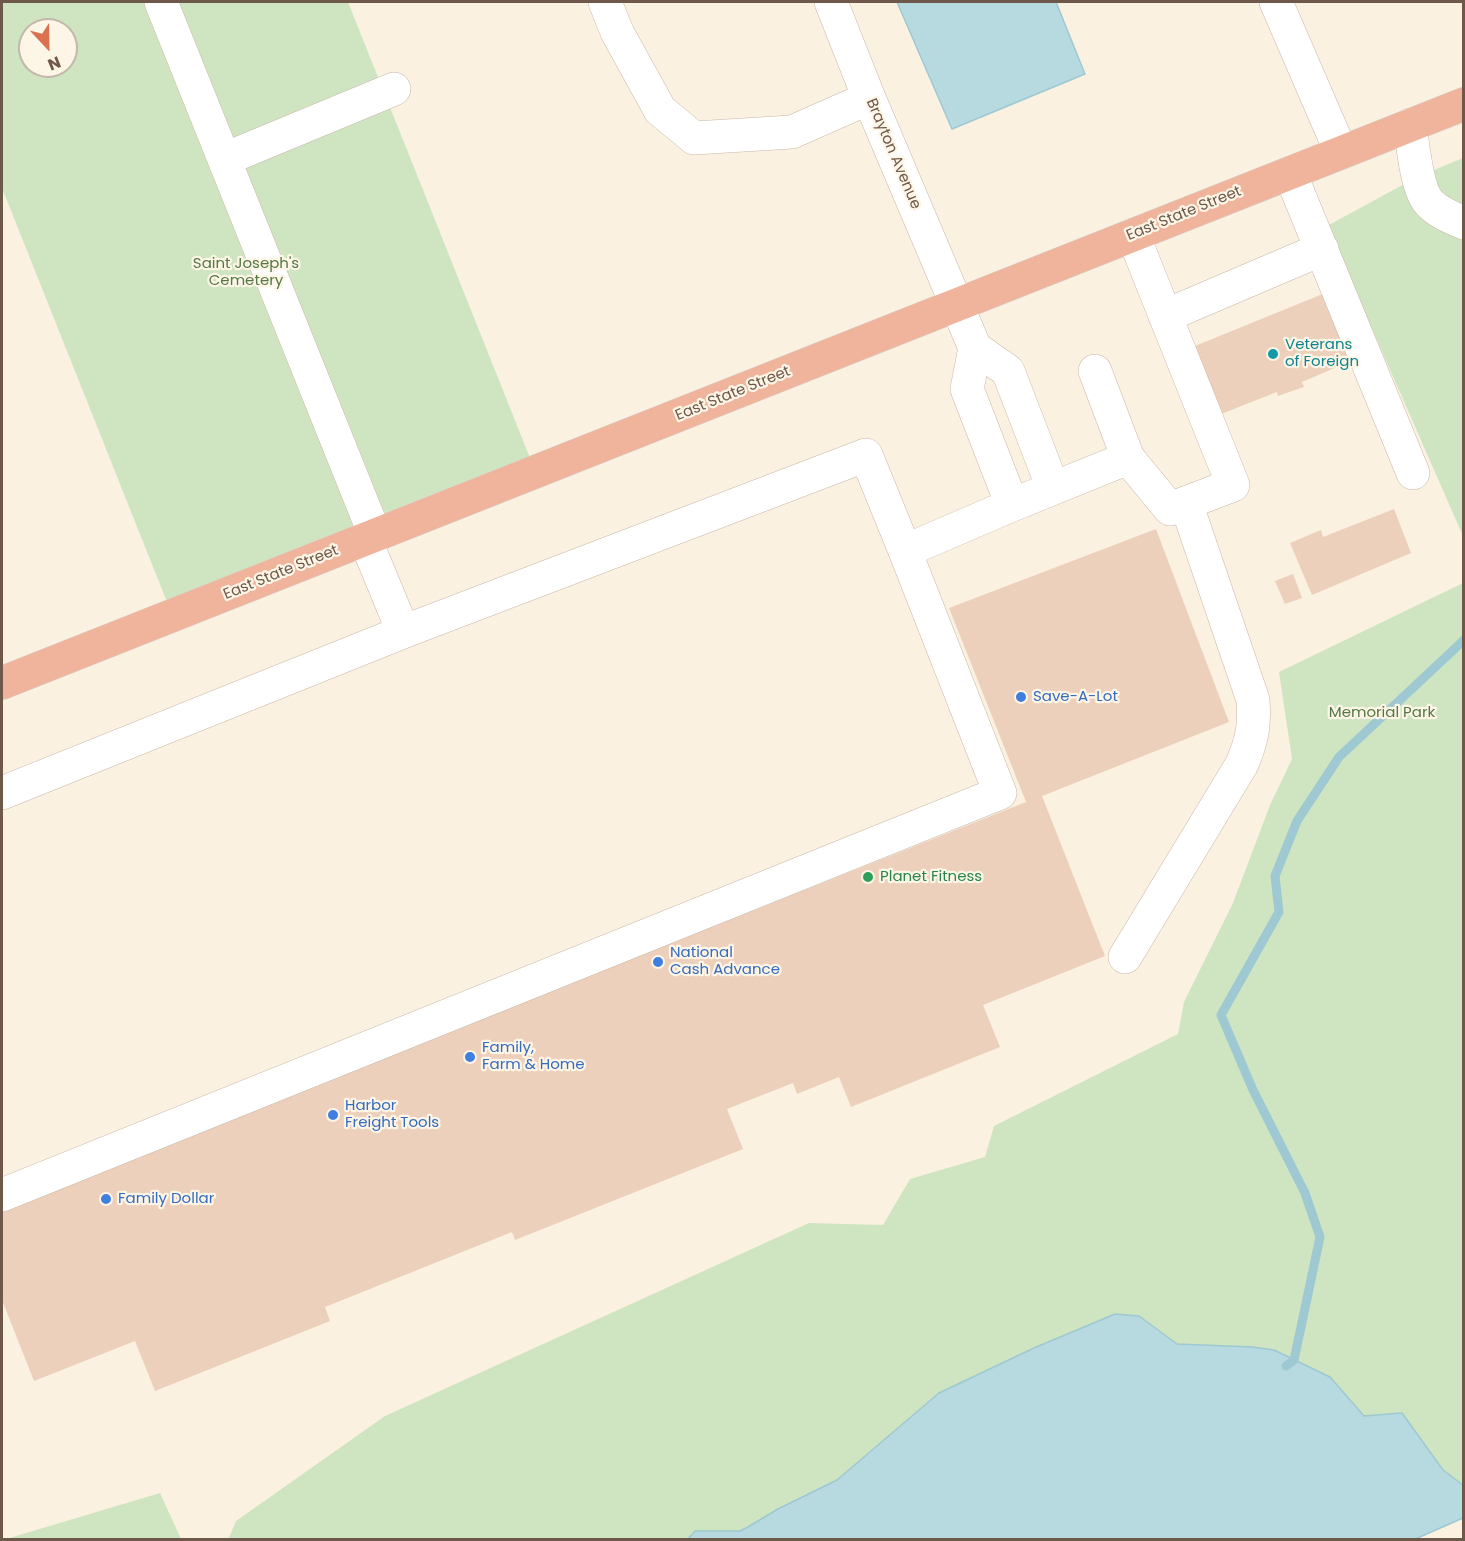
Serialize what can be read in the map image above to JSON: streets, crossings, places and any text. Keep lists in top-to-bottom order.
{
  "streets": {
    "highway": ["East State Street"],
    "street": ["Brayton Avenue"]
  },
  "crossings": [
    ["Brayton Avenue", "East State Street"]
  ],
  "parks": ["Saint Joseph's Cemetery", "Memorial Park"],
  "places": [
    "Veterans of Foreign",
    "Save-A-Lot",
    "Planet Fitness",
    "National Cash Advance",
    "Family, Farm & Home",
    "Harbor Freight Tools",
    "Family Dollar"
  ],
  "north": "bottom"
}
